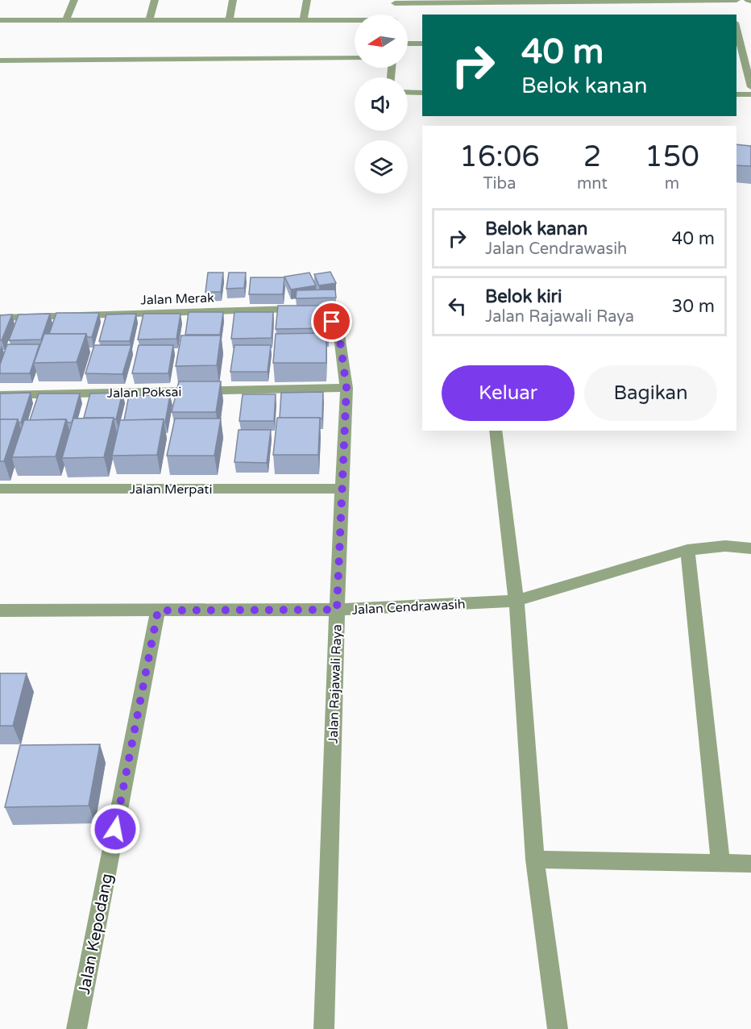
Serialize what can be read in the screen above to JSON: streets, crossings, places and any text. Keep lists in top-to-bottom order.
{
  "streets": {
    "street": [
      "Jalan Merak",
      "Jalan Poksai",
      "Jalan Merpati",
      "Jalan Cendrawasih",
      "Jalan Rajawali Raya",
      "Jalan Kepodang"
    ]
  },
  "crossings": [
    ["Jalan Merak", "Jalan Rajawali Raya"],
    ["Jalan Poksai", "Jalan Rajawali Raya"],
    ["Jalan Merpati", "Jalan Rajawali Raya"],
    ["Jalan Cendrawasih", "Jalan Rajawali Raya"],
    ["Jalan Cendrawasih", "Jalan Kepodang"]
  ],
  "north": "left",
  "page": {
    "turn": ["40 m", "Belok kanan"],
    "eta": [
      "16:06",
      "Tiba",
      "2",
      "mnt",
      "150",
      "m"
    ],
    "list": [
      {
        "name": "Belok kanan",
        "note": "Jalan Cendrawasih",
        "value": "40 m"
      },
      {
        "name": "Belok kiri",
        "note": "Jalan Rajawali Raya",
        "value": "30 m"
      }
    ],
    "buttons": ["Keluar", "Bagikan"]
  }
}
